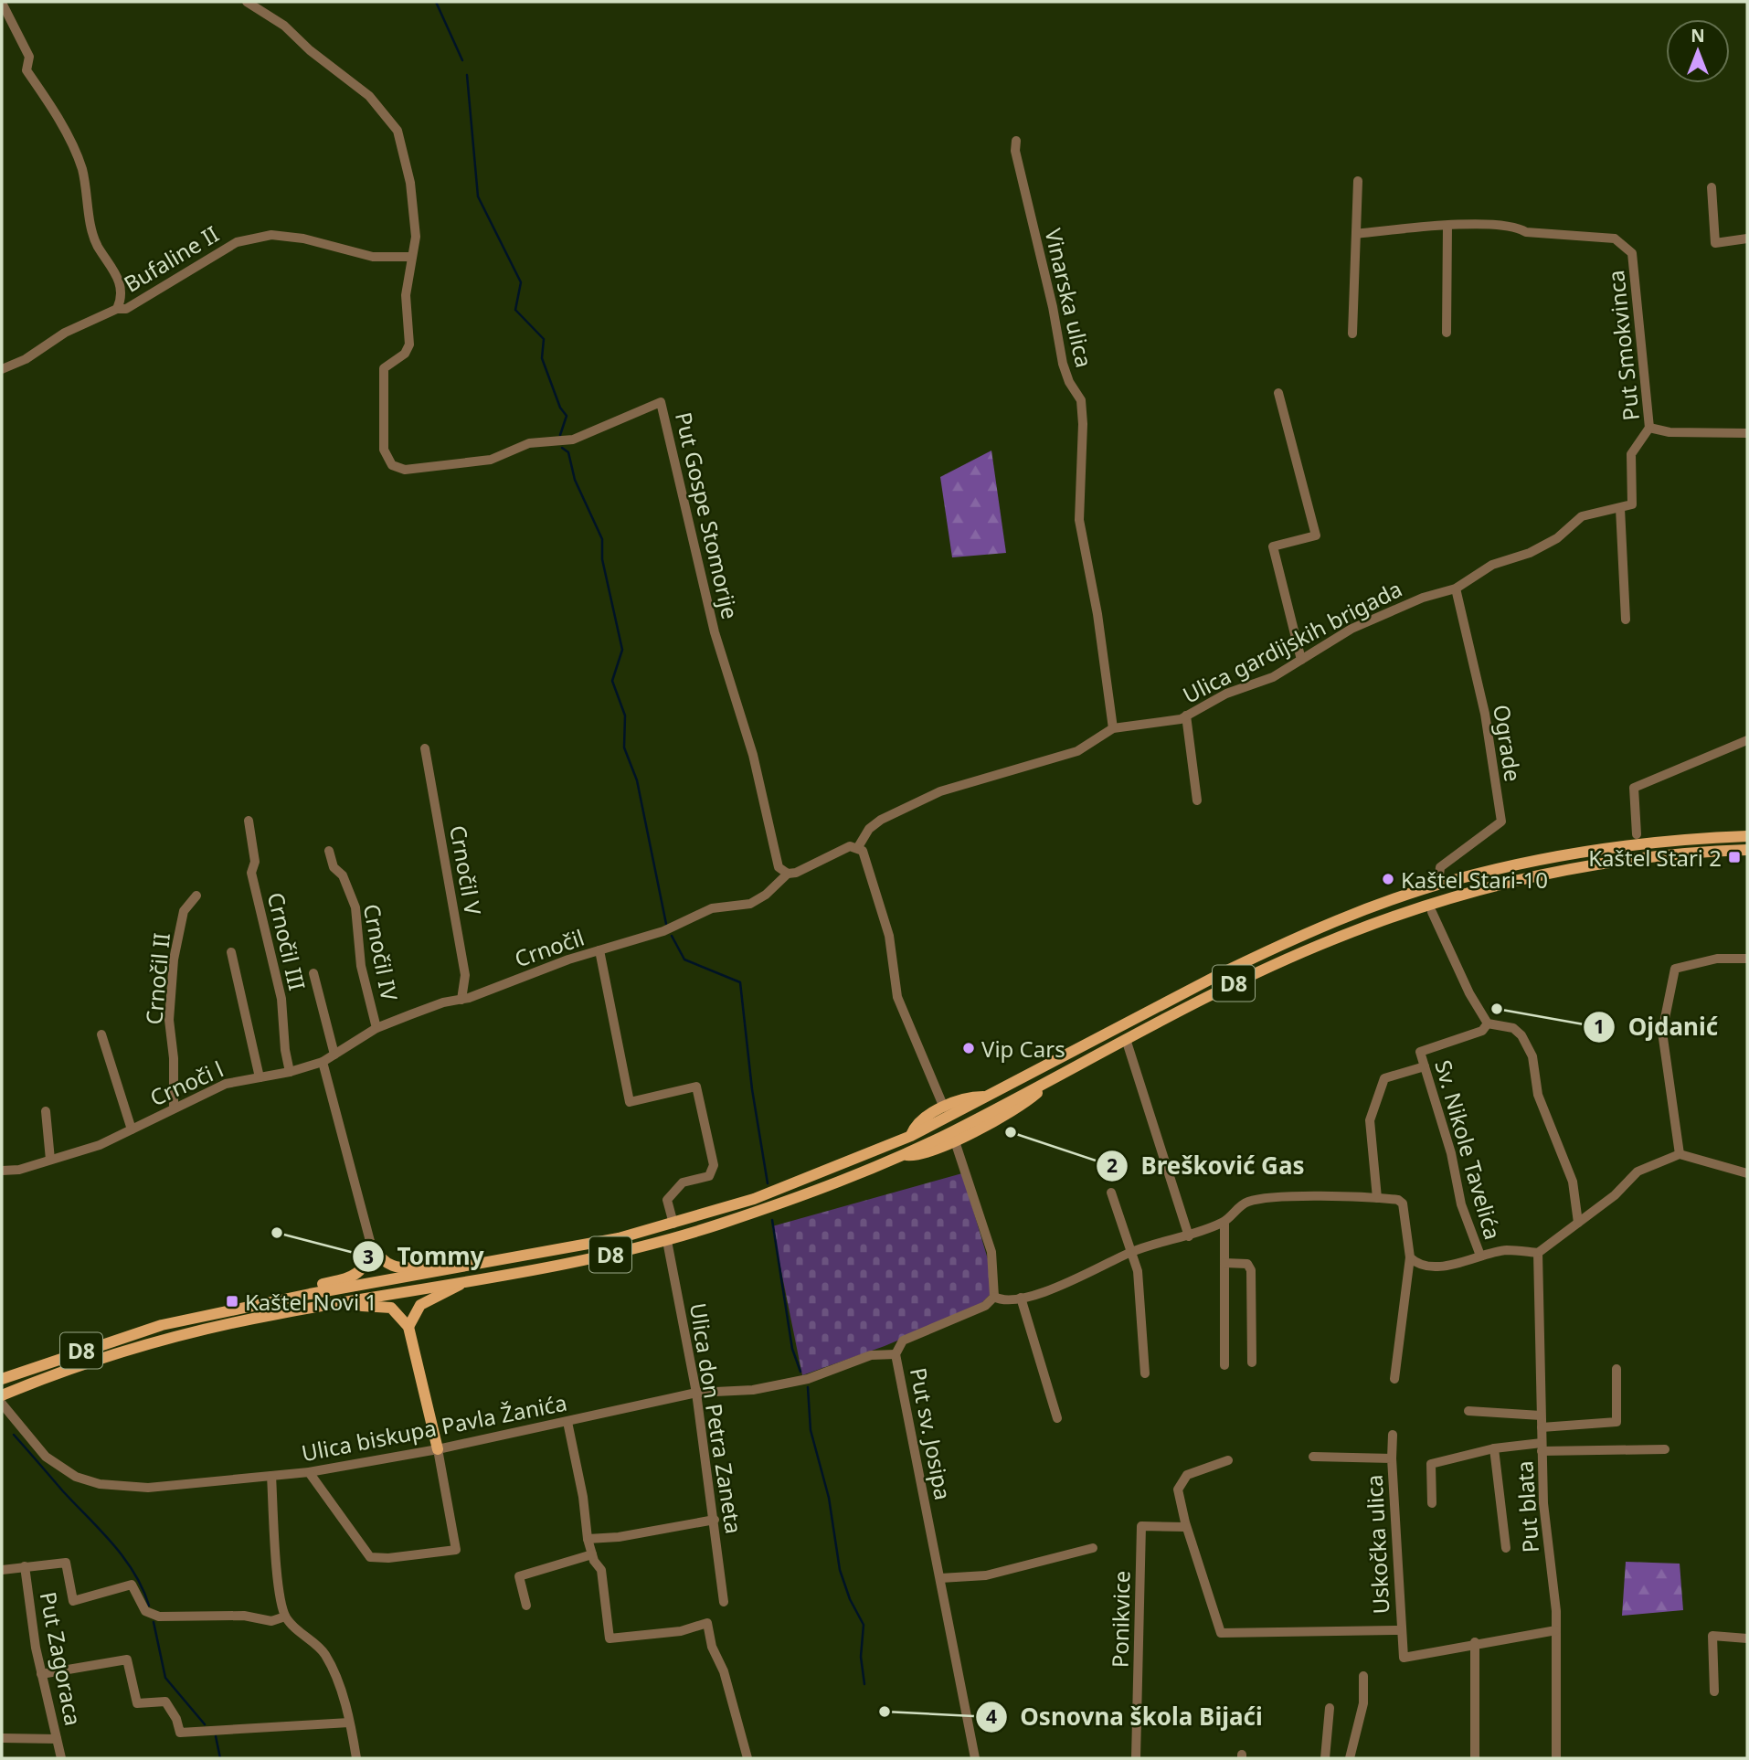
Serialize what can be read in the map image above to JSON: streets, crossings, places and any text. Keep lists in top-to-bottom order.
{
  "streets": {
    "main road": ["D8"],
    "street": [
      "Bufaline II",
      "Vinarska ulica",
      "Put Smokvinca",
      "Put Gospe Stomorije",
      "Ulica gardijskih brigada",
      "Ograde",
      "Crnočil V",
      "Crnočil III",
      "Crnočil",
      "Crnočil IV",
      "Crnočil II",
      "Crnoči l",
      "Sv. Nikole Tavelića",
      "Ulica don Petra Zaneta",
      "Ulica biskupa Pavla Žanića",
      "Put sv. Josipa",
      "Put blata",
      "Uskočka ulica",
      "Ponikvice",
      "Put Zagoraca"
    ]
  },
  "crossings": [
    ["Bufaline II", "Put Gospe Stomorije"],
    ["Vinarska ulica", "Ulica gardijskih brigada"],
    ["Put Gospe Stomorije", "Crnočil"],
    ["Ulica gardijskih brigada", "Ograde"],
    ["Crnočil V", "Crnočil"],
    ["Crnočil III", "Crnoči l"],
    ["Crnočil", "Crnočil IV"],
    ["Crnočil", "Crnoči l"],
    ["Crnočil II", "Crnoči l"],
    ["D8", "Ulica don Petra Zaneta"],
    ["D8", "Ulica biskupa Pavla Žanića"],
    ["Ulica don Petra Zaneta", "Ulica biskupa Pavla Žanića"],
    ["Ulica biskupa Pavla Žanića", "Put sv. Josipa"]
  ],
  "places": {
    "transit": ["Kaštel Stari 2", "Kaštel Novi 1"],
    "other": [
      "Kaštel Stari-10",
      "Ojdanić",
      "Vip Cars",
      "Brešković Gas",
      "Tommy",
      "Osnovna škola Bijaći"
    ]
  },
  "north": "top"
}
